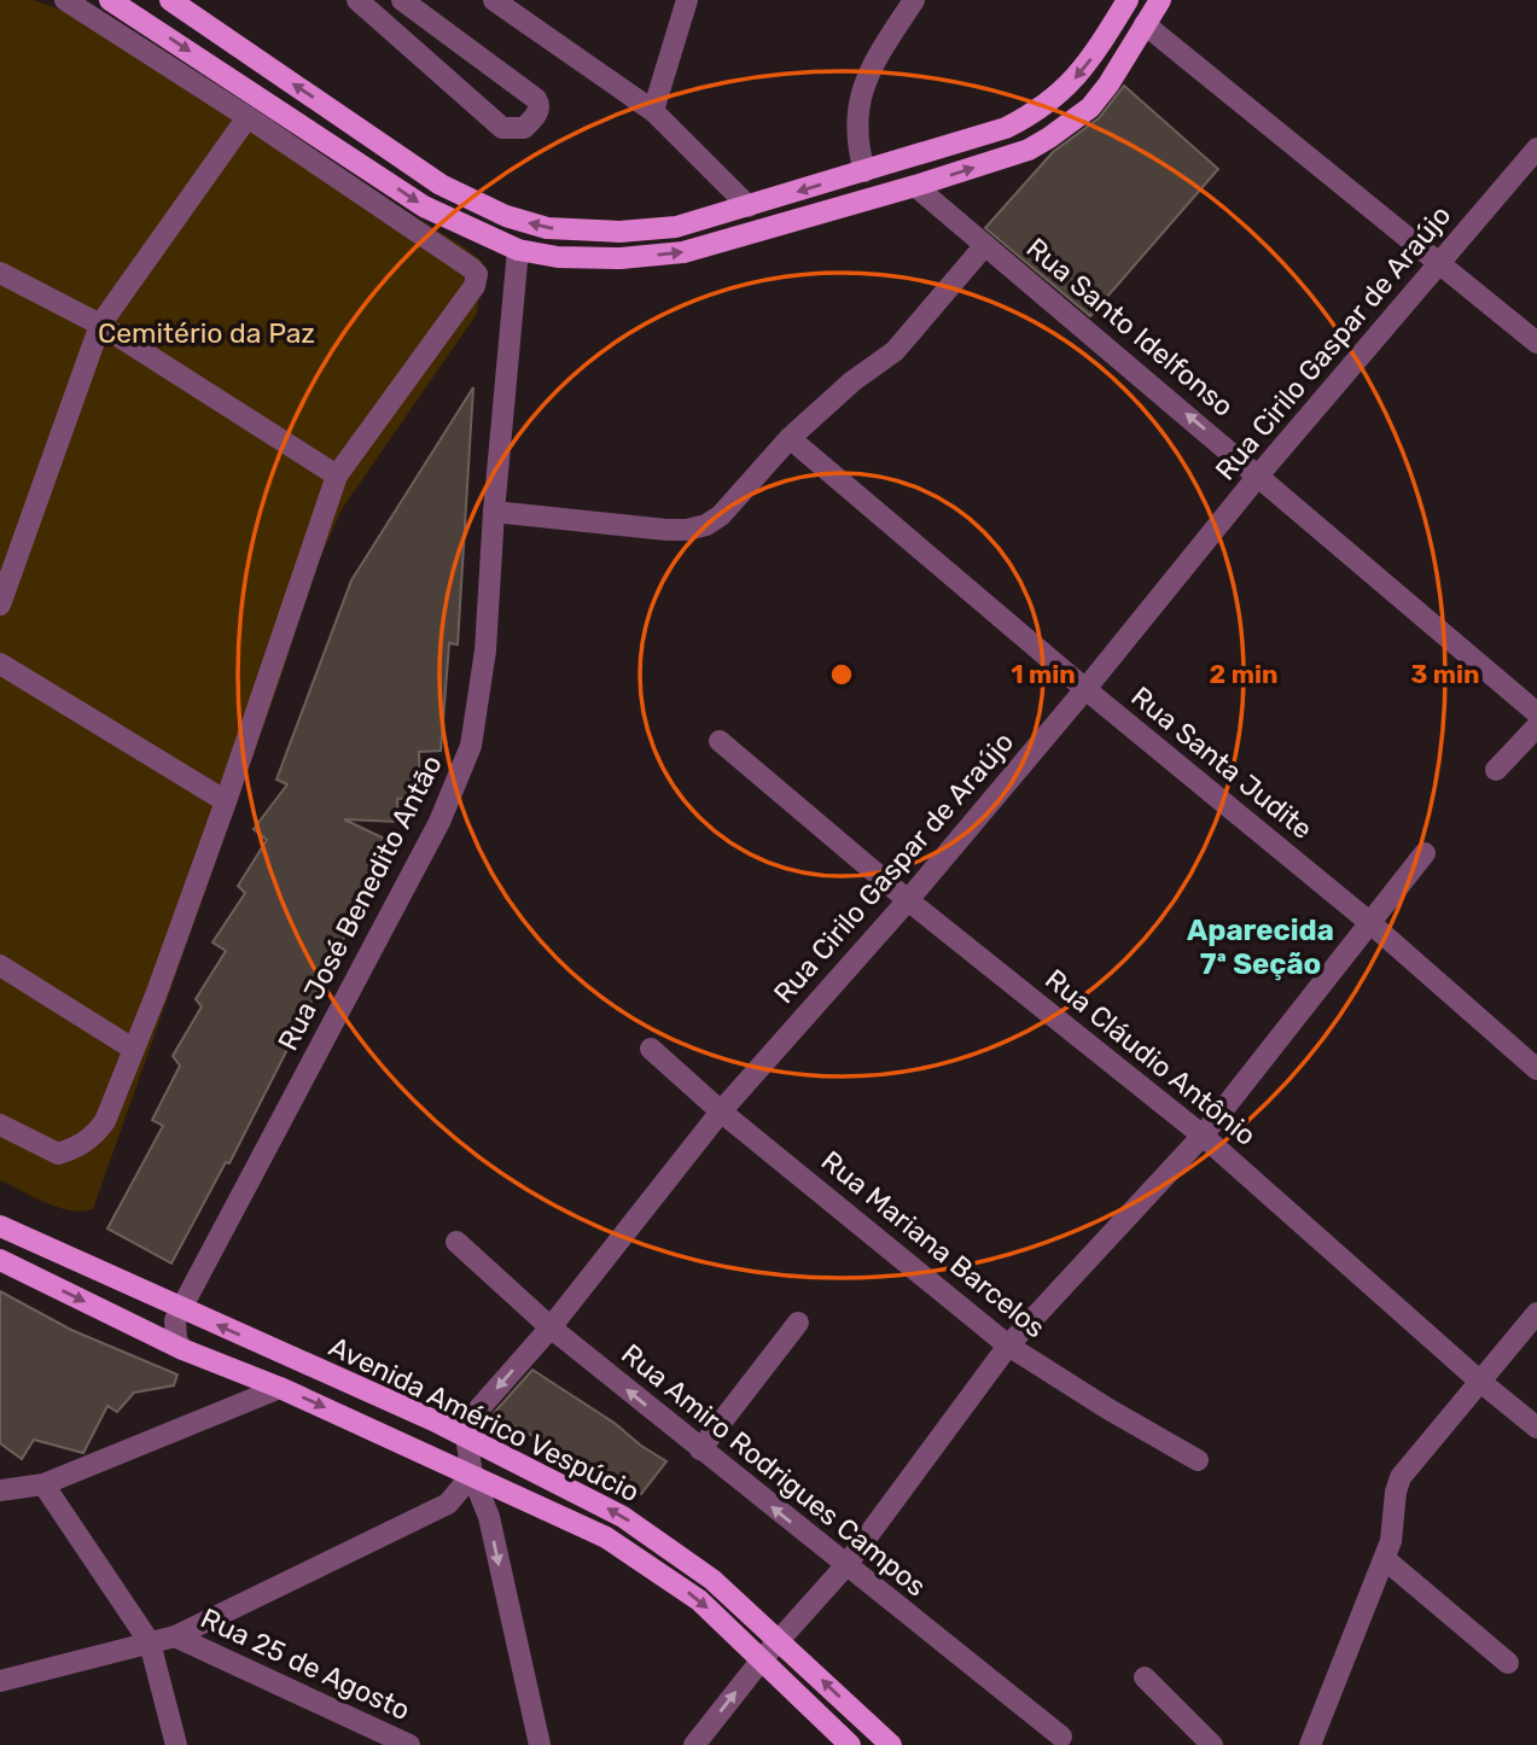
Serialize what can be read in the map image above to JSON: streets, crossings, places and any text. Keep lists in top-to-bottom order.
{
  "streets": {
    "main road": ["Avenida Américo Vespúcio"],
    "street": [
      "Rua Santo Idelfonso",
      "Rua Cirilo Gaspar de Araújo",
      "Rua Santa Judite",
      "Rua José Benedito Antão",
      "Rua Cláudio Antônio",
      "Rua Mariana Barcelos",
      "Rua Amiro Rodrigues Campos",
      "Rua 25 de Agosto"
    ]
  },
  "crossings": [
    ["Rua Santo Idelfonso", "Rua Cirilo Gaspar de Araújo"],
    ["Rua Cirilo Gaspar de Araújo", "Rua Santa Judite"],
    ["Rua Cirilo Gaspar de Araújo", "Rua Cláudio Antônio"],
    ["Rua Cirilo Gaspar de Araújo", "Rua Mariana Barcelos"],
    ["Rua Cirilo Gaspar de Araújo", "Avenida Américo Vespúcio"],
    ["Rua Cirilo Gaspar de Araújo", "Rua Amiro Rodrigues Campos"],
    ["Rua José Benedito Antão", "Avenida Américo Vespúcio"]
  ],
  "one_way": ["Rua Santo Idelfonso", "Rua Amiro Rodrigues Campos"],
  "districts": ["Aparecida 7ª Seção"],
  "parks": ["Cemitério da Paz"],
  "rings": ["1 min", "2 min", "3 min"]
}
